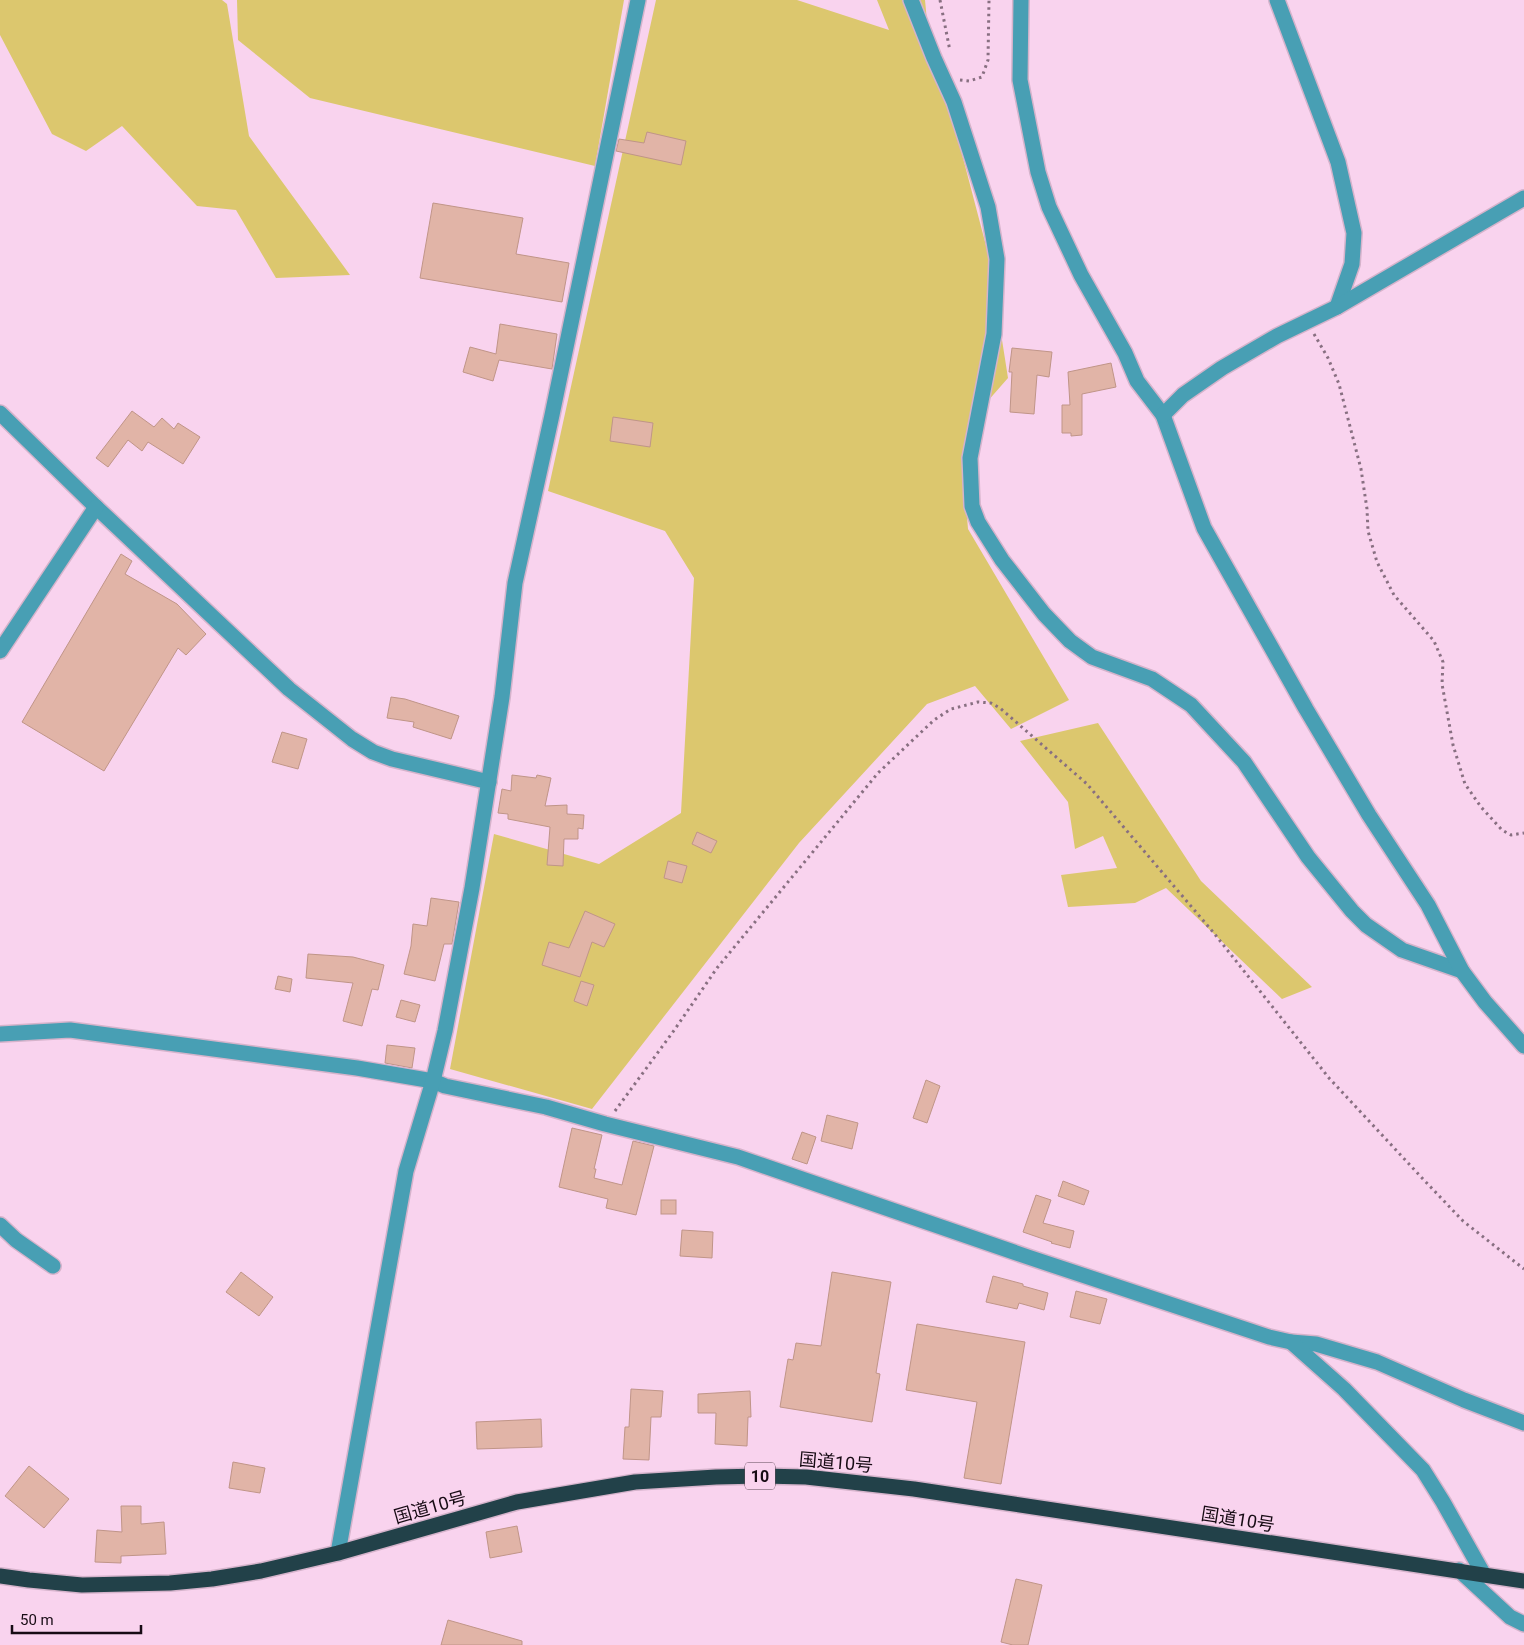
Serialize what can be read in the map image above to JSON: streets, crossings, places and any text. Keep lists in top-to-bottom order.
{
  "streets": {
    "highway": ["国道10号", "10"]
  },
  "scale_bar": "50 m"
}
